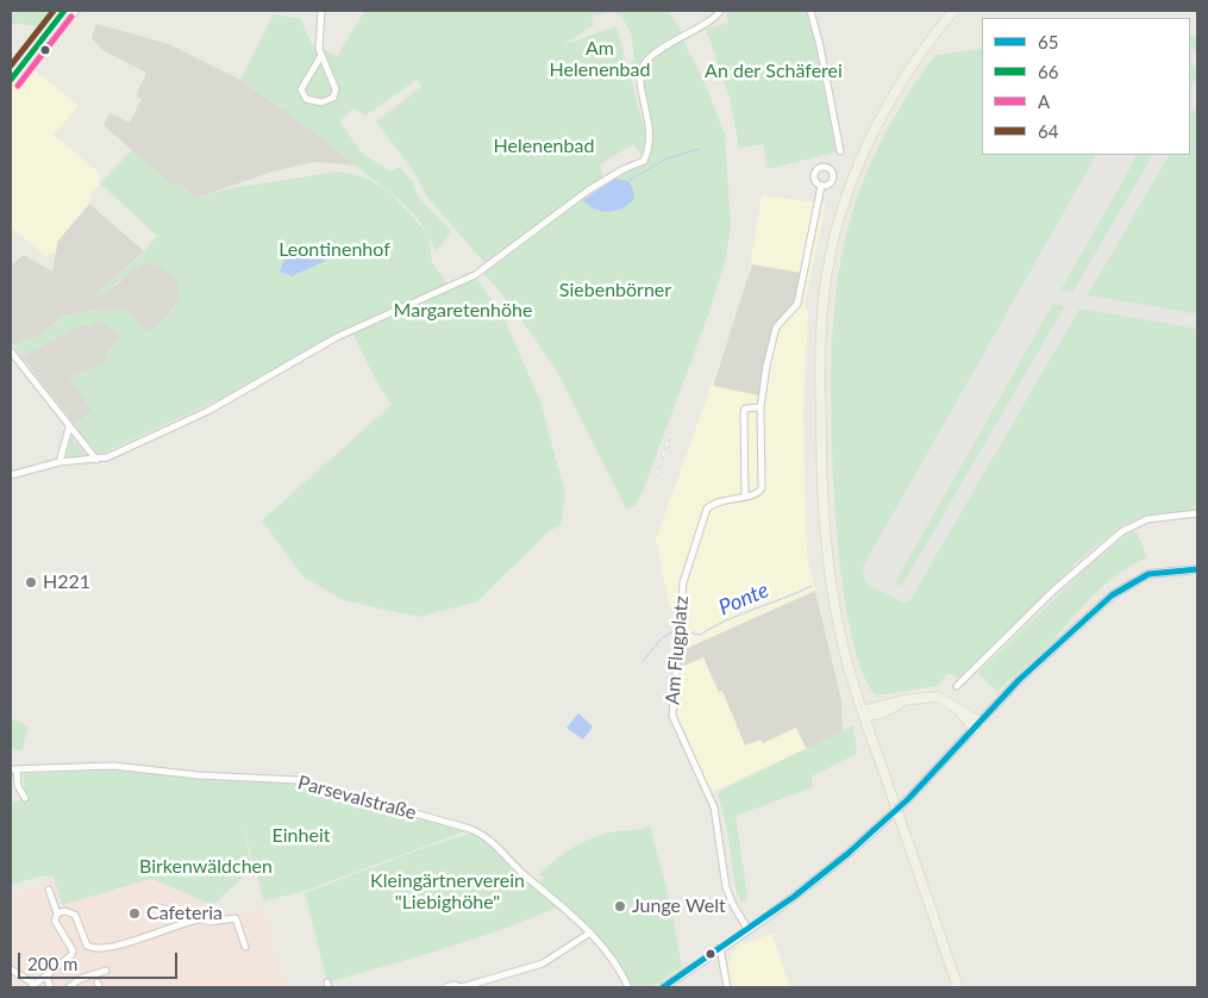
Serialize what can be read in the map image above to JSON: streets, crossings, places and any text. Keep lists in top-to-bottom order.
{
  "streets": {
    "street": ["Am Flugplatz", "Parsevalstraße"]
  },
  "water": ["Ponte"],
  "parks": [
    "Am Helenenbad",
    "An der Schäferei",
    "Helenenbad",
    "Leontinenhof",
    "Siebenbörner",
    "Margaretenhöhe",
    "Einheit",
    "Birkenwäldchen",
    "Kleingärtnerverein \"Liebighöhe\""
  ],
  "places": ["H221", "Junge Welt", "Cafeteria"],
  "lines": [
    "transit line 66",
    "transit line 64",
    "transit line A",
    "transit line 65"
  ],
  "legend": [
    "65",
    "66",
    "A",
    "64"
  ],
  "scale_bar": "200 m"
}
